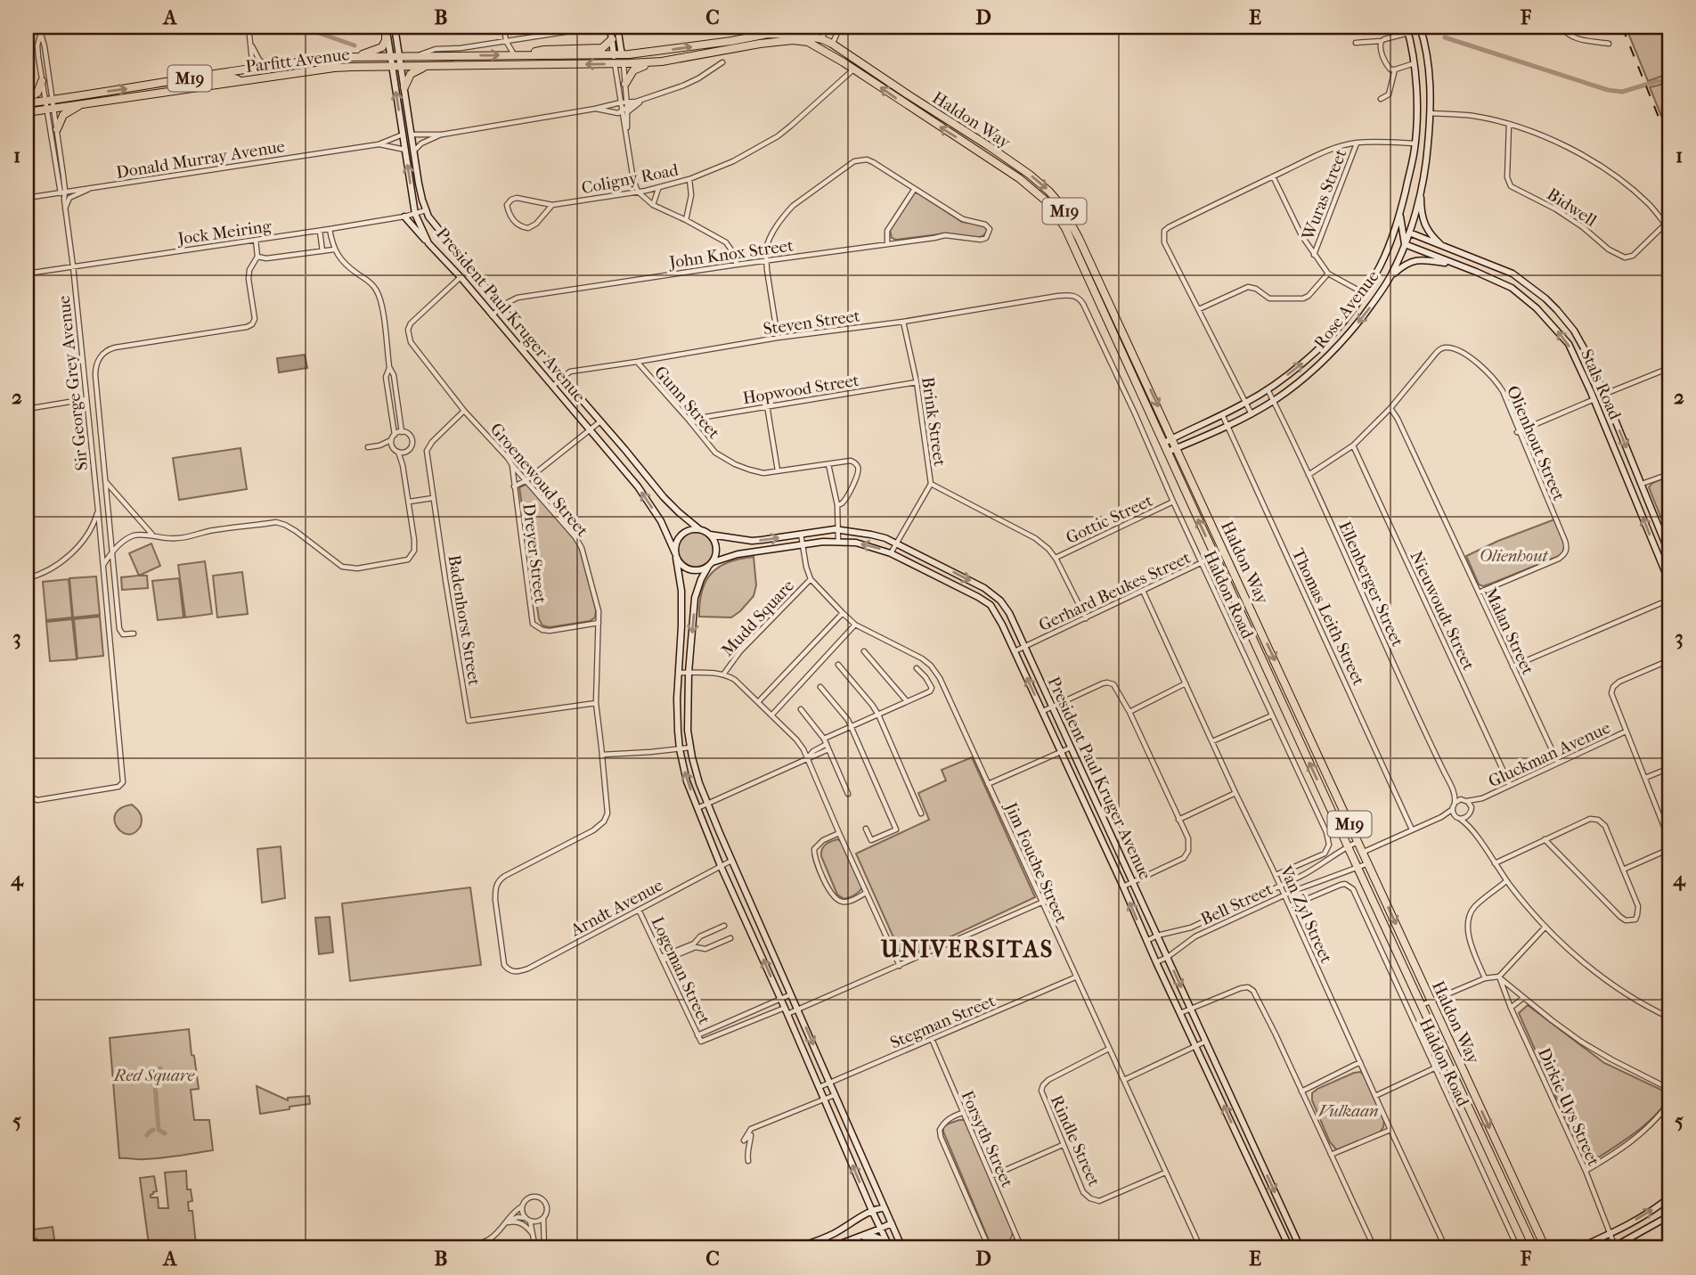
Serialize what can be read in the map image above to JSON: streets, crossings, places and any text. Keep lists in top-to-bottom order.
{
  "streets": {
    "highway": ["Parfitt Avenue", "M19", "Haldon Way"],
    "street": [
      "Donald Murray Avenue",
      "Coligny Road",
      "Wuras Street",
      "Bidwell",
      "Jock Meiring",
      "John Knox Street",
      "Rose Avenue",
      "President Paul Kruger Avenue",
      "Steven Street",
      "Sir George Grey Avenue",
      "Stals Road",
      "Hopwood Street",
      "Gunn Street",
      "Brink Street",
      "Olienhout Street",
      "Groenewoud Street",
      "Gottic Street",
      "Dreyer Street",
      "Ellenberger Street",
      "Gerhard Beukes Street",
      "Haldon Road",
      "Nieuwoudt Street",
      "Thomas Leith Street",
      "Mudd Square",
      "Badenhorst Street",
      "Malan Street",
      "Gluckman Avenue",
      "Jim Fouche Street",
      "Bell Street",
      "Arndt Avenue",
      "Van Zyl Street",
      "Logeman Street",
      "Stegman Street",
      "Dirkie Uys Street",
      "Forsyth Street",
      "Rindle Street"
    ]
  },
  "crossings": [
    ["Parfitt Avenue", "M19"],
    ["Parfitt Avenue", "President Paul Kruger Avenue"],
    ["Parfitt Avenue", "Sir George Grey Avenue"],
    ["M19", "Haldon Way"],
    ["Haldon Way", "Coligny Road"],
    ["Haldon Way", "Rose Avenue"],
    ["Haldon Way", "Gerhard Beukes Street"],
    ["Haldon Way", "Bell Street"],
    ["Donald Murray Avenue", "President Paul Kruger Avenue"],
    ["Donald Murray Avenue", "Sir George Grey Avenue"],
    ["Jock Meiring", "President Paul Kruger Avenue"],
    ["Jock Meiring", "Sir George Grey Avenue"],
    ["John Knox Street", "President Paul Kruger Avenue"],
    ["Rose Avenue", "Stals Road"],
    ["Rose Avenue", "Ellenberger Street"],
    ["Rose Avenue", "Thomas Leith Street"],
    ["President Paul Kruger Avenue", "Steven Street"],
    ["President Paul Kruger Avenue", "Brink Street"],
    ["President Paul Kruger Avenue", "Groenewoud Street"],
    ["President Paul Kruger Avenue", "Gerhard Beukes Street"],
    ["President Paul Kruger Avenue", "Bell Street"],
    ["President Paul Kruger Avenue", "Arndt Avenue"],
    ["President Paul Kruger Avenue", "Logeman Street"],
    ["President Paul Kruger Avenue", "Stegman Street"],
    ["Steven Street", "Gunn Street"],
    ["Steven Street", "Brink Street"],
    ["Steven Street", "Haldon Road"],
    ["Hopwood Street", "Gunn Street"],
    ["Hopwood Street", "Brink Street"],
    ["Olienhout Street", "Ellenberger Street"],
    ["Olienhout Street", "Nieuwoudt Street"],
    ["Olienhout Street", "Malan Street"],
    ["Groenewoud Street", "Dreyer Street"],
    ["Groenewoud Street", "Badenhorst Street"],
    ["Groenewoud Street", "Arndt Avenue"],
    ["Gottic Street", "Haldon Road"],
    ["Ellenberger Street", "Gluckman Avenue"],
    ["Gerhard Beukes Street", "Haldon Road"],
    ["Gerhard Beukes Street", "Van Zyl Street"],
    ["Haldon Road", "Bell Street"],
    ["Haldon Road", "Van Zyl Street"],
    ["Nieuwoudt Street", "Gluckman Avenue"],
    ["Mudd Square", "Jim Fouche Street"],
    ["Malan Street", "Gluckman Avenue"],
    ["Jim Fouche Street", "Stegman Street"],
    ["Jim Fouche Street", "Rindle Street"],
    ["Bell Street", "Van Zyl Street"],
    ["Arndt Avenue", "Logeman Street"],
    ["Stegman Street", "Forsyth Street"]
  ],
  "districts": ["UNIVERSITAS"],
  "parks": ["Olienhout", "Red Square", "Vulkaan"],
  "grid": {
    "columns": [
      "A",
      "B",
      "C",
      "D",
      "E",
      "F"
    ],
    "rows": [
      "1",
      "2",
      "3",
      "4",
      "5"
    ]
  }
}
